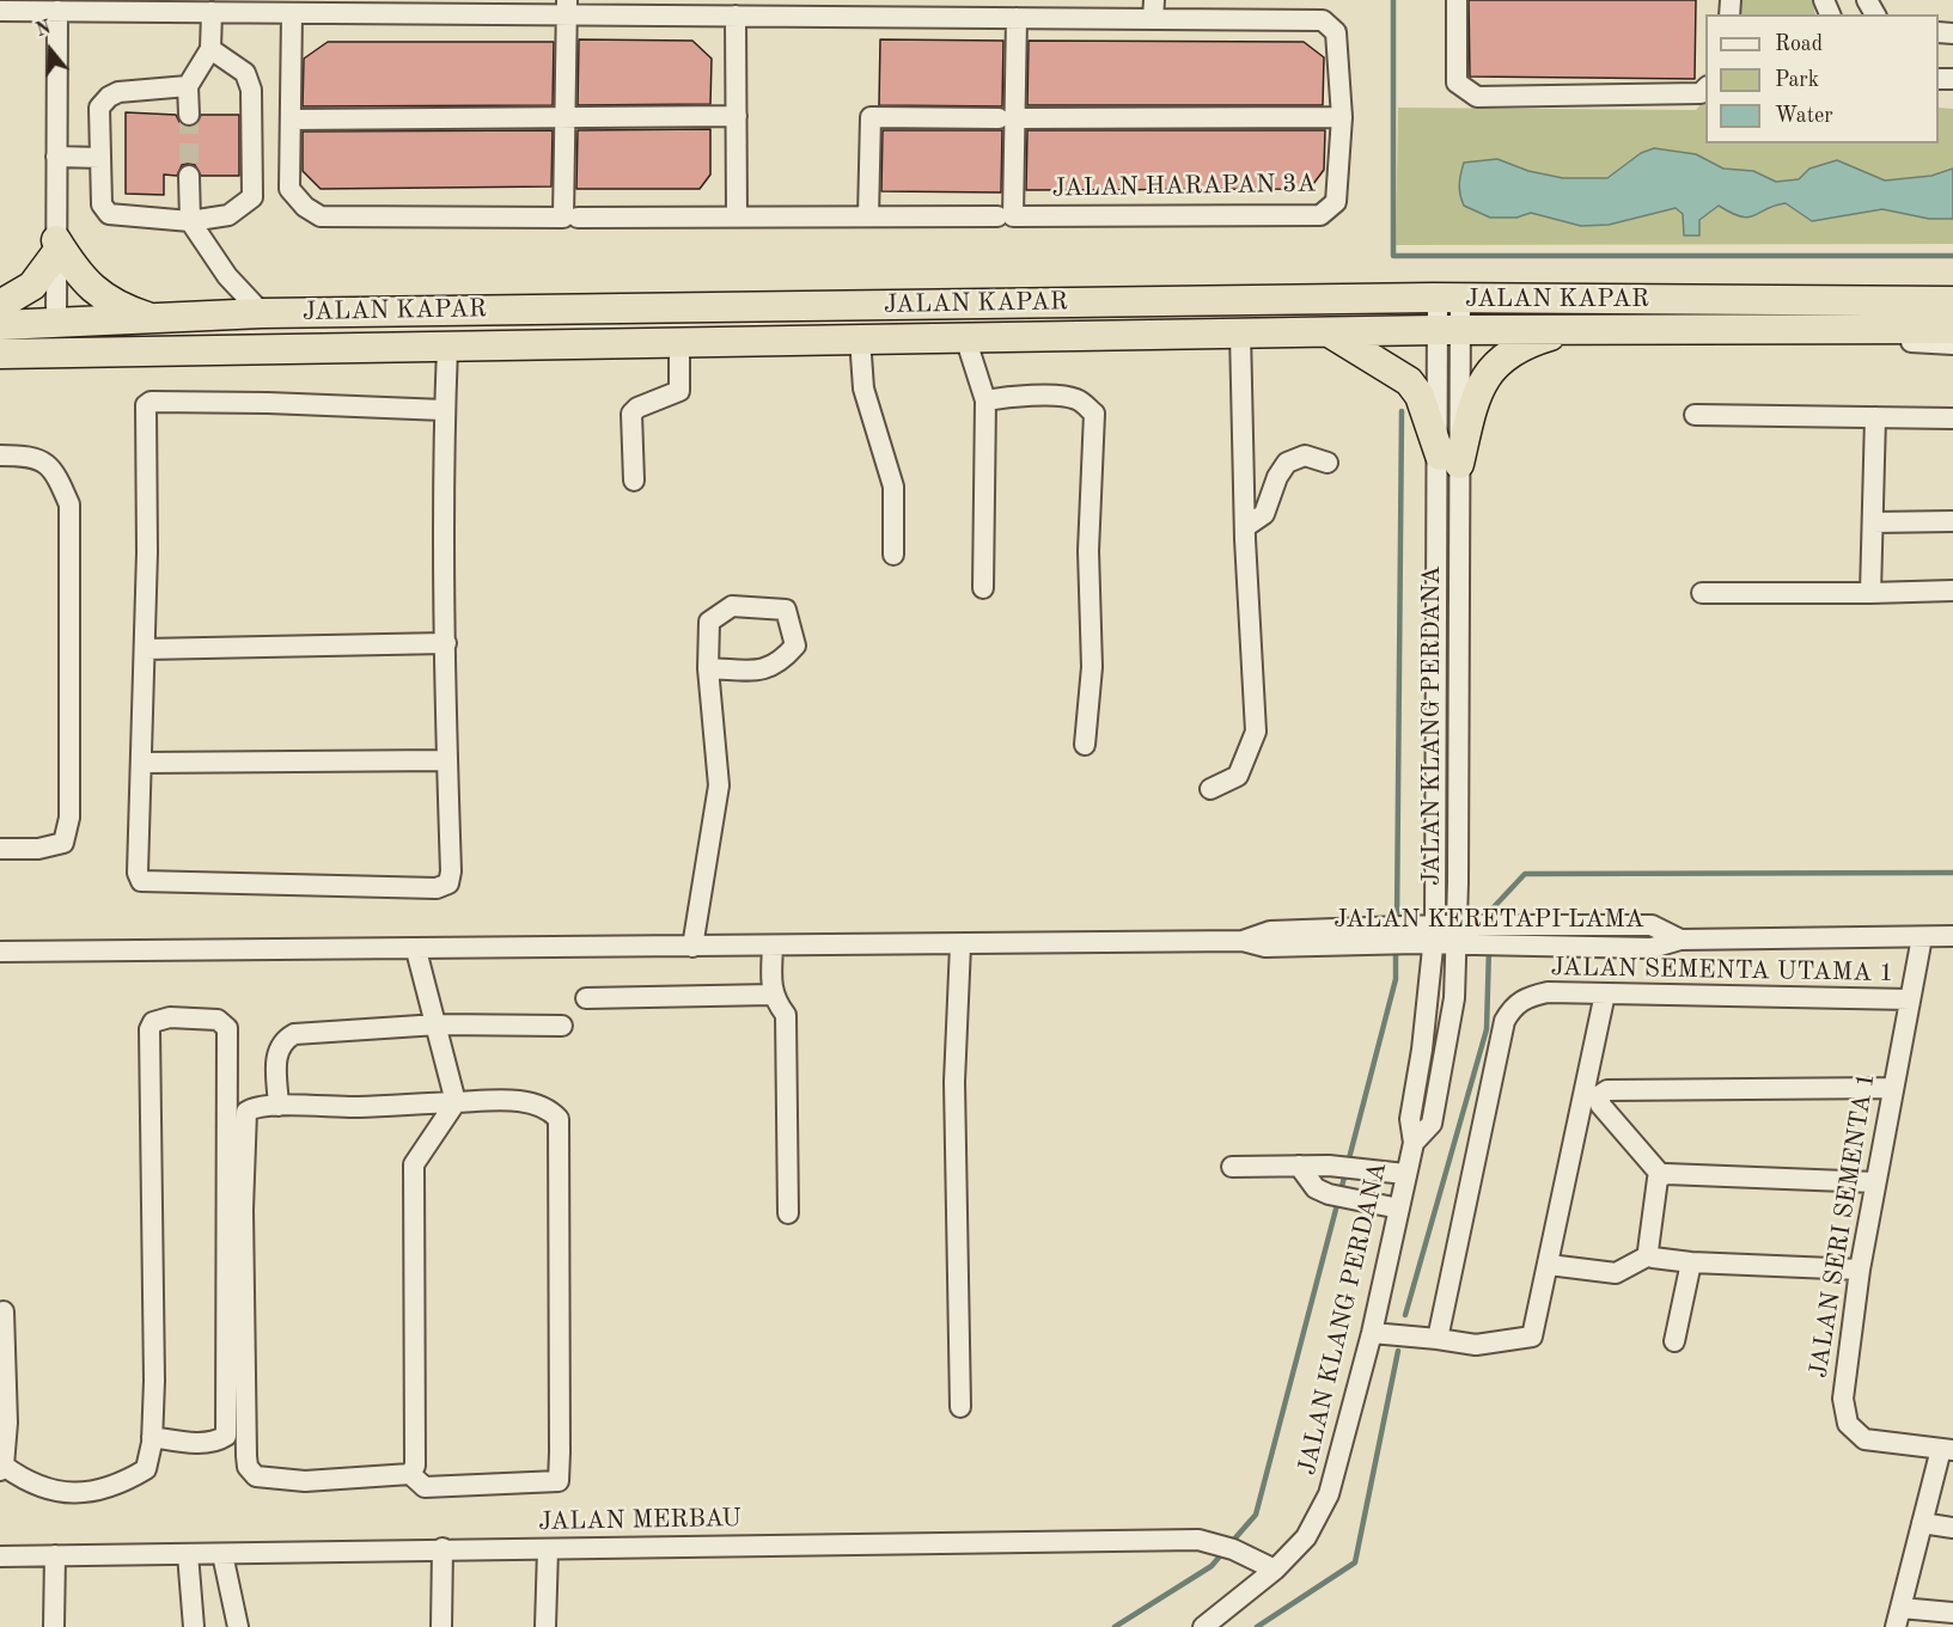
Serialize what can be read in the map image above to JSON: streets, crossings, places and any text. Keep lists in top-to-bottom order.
{
  "streets": {
    "highway": ["JALAN KAPAR"],
    "street": [
      "JALAN HARAPAN 3A",
      "JALAN KLANG PERDANA",
      "JALAN KERETAPI LAMA",
      "JALAN SEMENTA UTAMA 1",
      "JALAN SERI SEMENTA 1",
      "JALAN MERBAU"
    ]
  },
  "crossings": [
    ["JALAN KAPAR", "JALAN KLANG PERDANA"],
    ["JALAN KLANG PERDANA", "JALAN KERETAPI LAMA"],
    ["JALAN KLANG PERDANA", "JALAN MERBAU"],
    ["JALAN KERETAPI LAMA", "JALAN SERI SEMENTA 1"],
    ["JALAN SEMENTA UTAMA 1", "JALAN SERI SEMENTA 1"]
  ],
  "legend": ["Road", "Park", "Water"],
  "north": "top"
}
